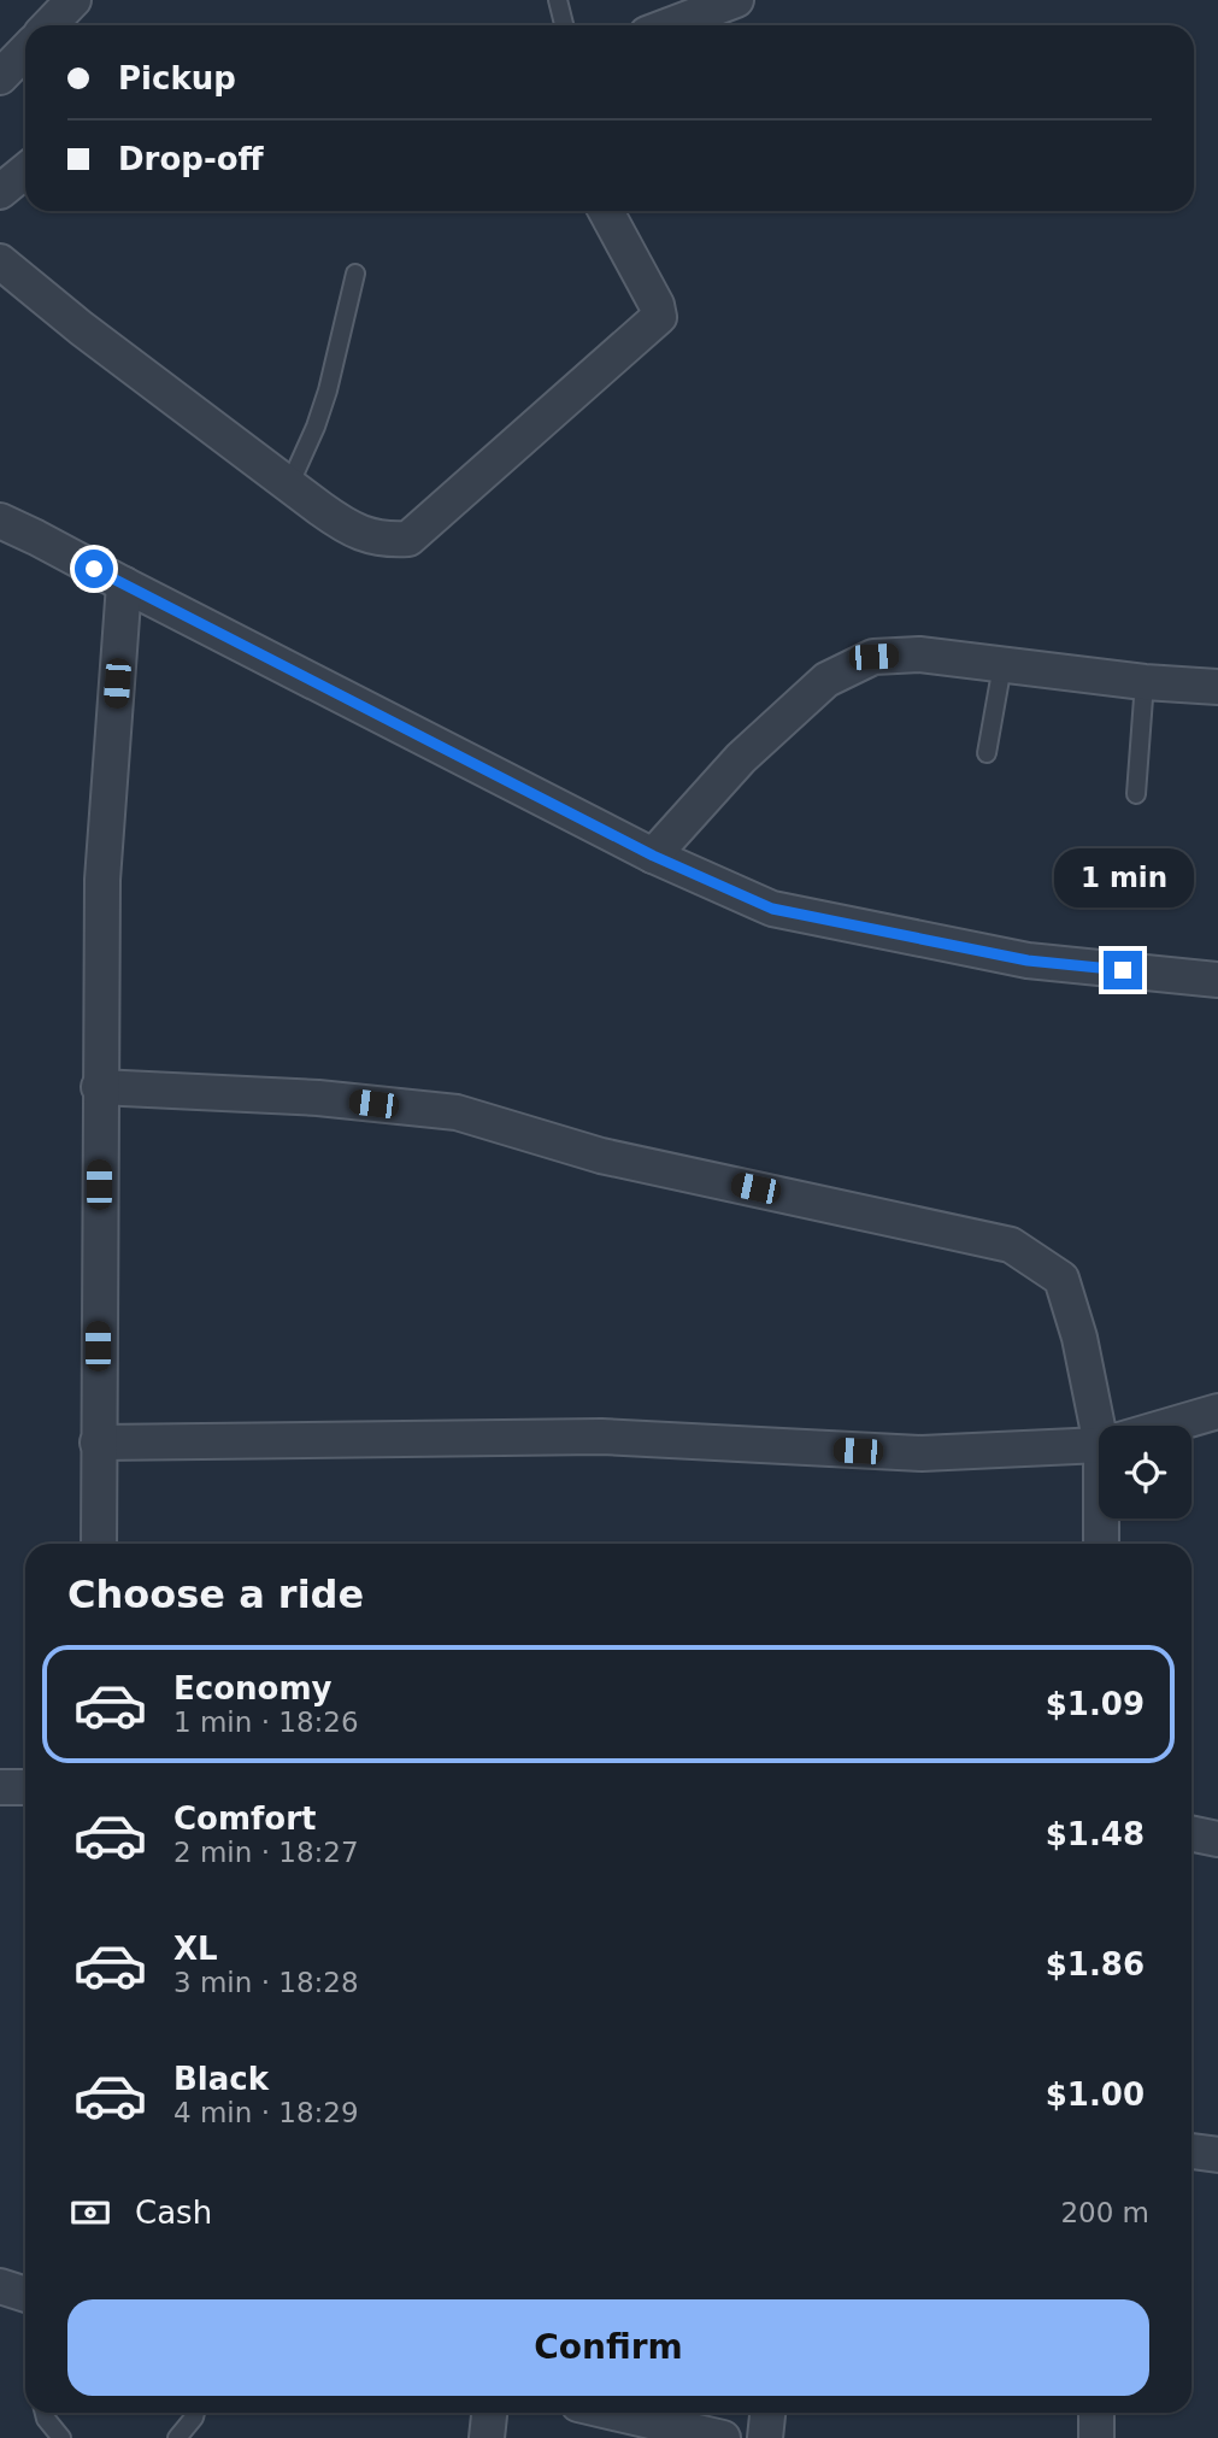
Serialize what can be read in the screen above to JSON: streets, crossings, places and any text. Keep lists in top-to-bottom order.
{
  "page": {
    "banner": ["Pickup", "Drop-off"],
    "bubble": "1 min",
    "heading": "Choose a ride",
    "list": [
      {
        "name": "Economy",
        "note": "1 min · 18:26",
        "value": "$1.09"
      },
      {
        "name": "Comfort",
        "note": "2 min · 18:27",
        "value": "$1.48"
      },
      {
        "name": "XL",
        "note": "3 min · 18:28",
        "value": "$1.86"
      },
      {
        "name": "Black",
        "note": "4 min · 18:29",
        "value": "$1.00"
      }
    ],
    "pay": ["Cash", "200 m"],
    "buttons": "Confirm"
  }
}
